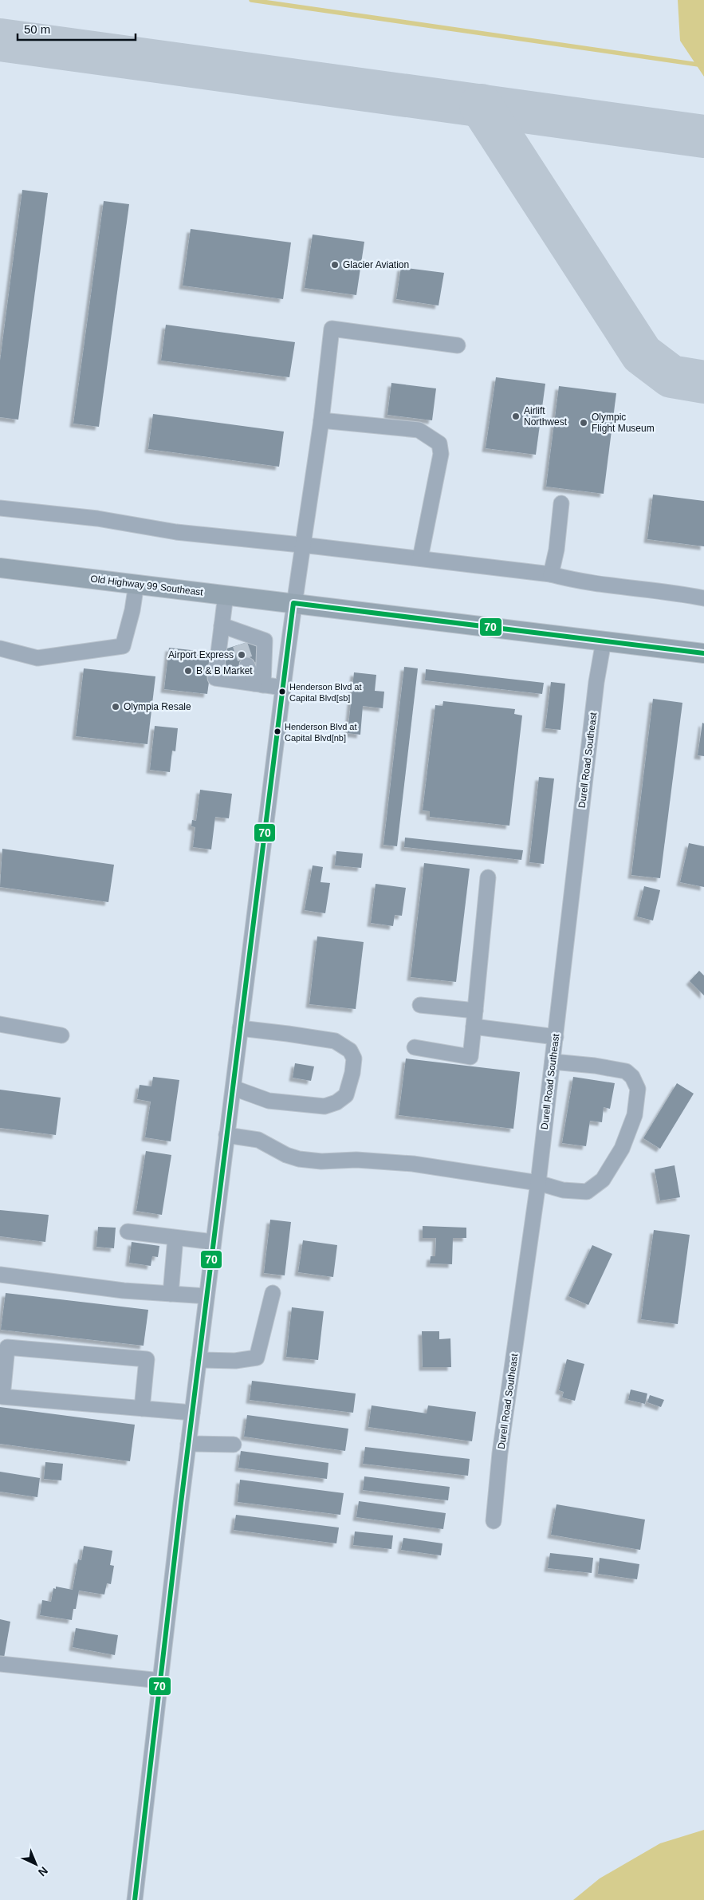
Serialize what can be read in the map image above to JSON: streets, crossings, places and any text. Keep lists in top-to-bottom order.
{
  "streets": {
    "main road": ["Old Highway 99 Southeast"],
    "street": ["Durell Road Southeast"]
  },
  "crossings": [
    ["Old Highway 99 Southeast", "Durell Road Southeast"]
  ],
  "places": [
    "Glacier Aviation",
    "Airlift Northwest",
    "Olympic Flight Museum",
    "Airport Express",
    "B & B Market",
    "Henderson Blvd at Capital Blvd[sb]",
    "Olympia Resale",
    "Henderson Blvd at Capital Blvd[nb]"
  ],
  "lines": ["transit line 70"],
  "scale_bar": "50 m",
  "north": "bottom right"
}
